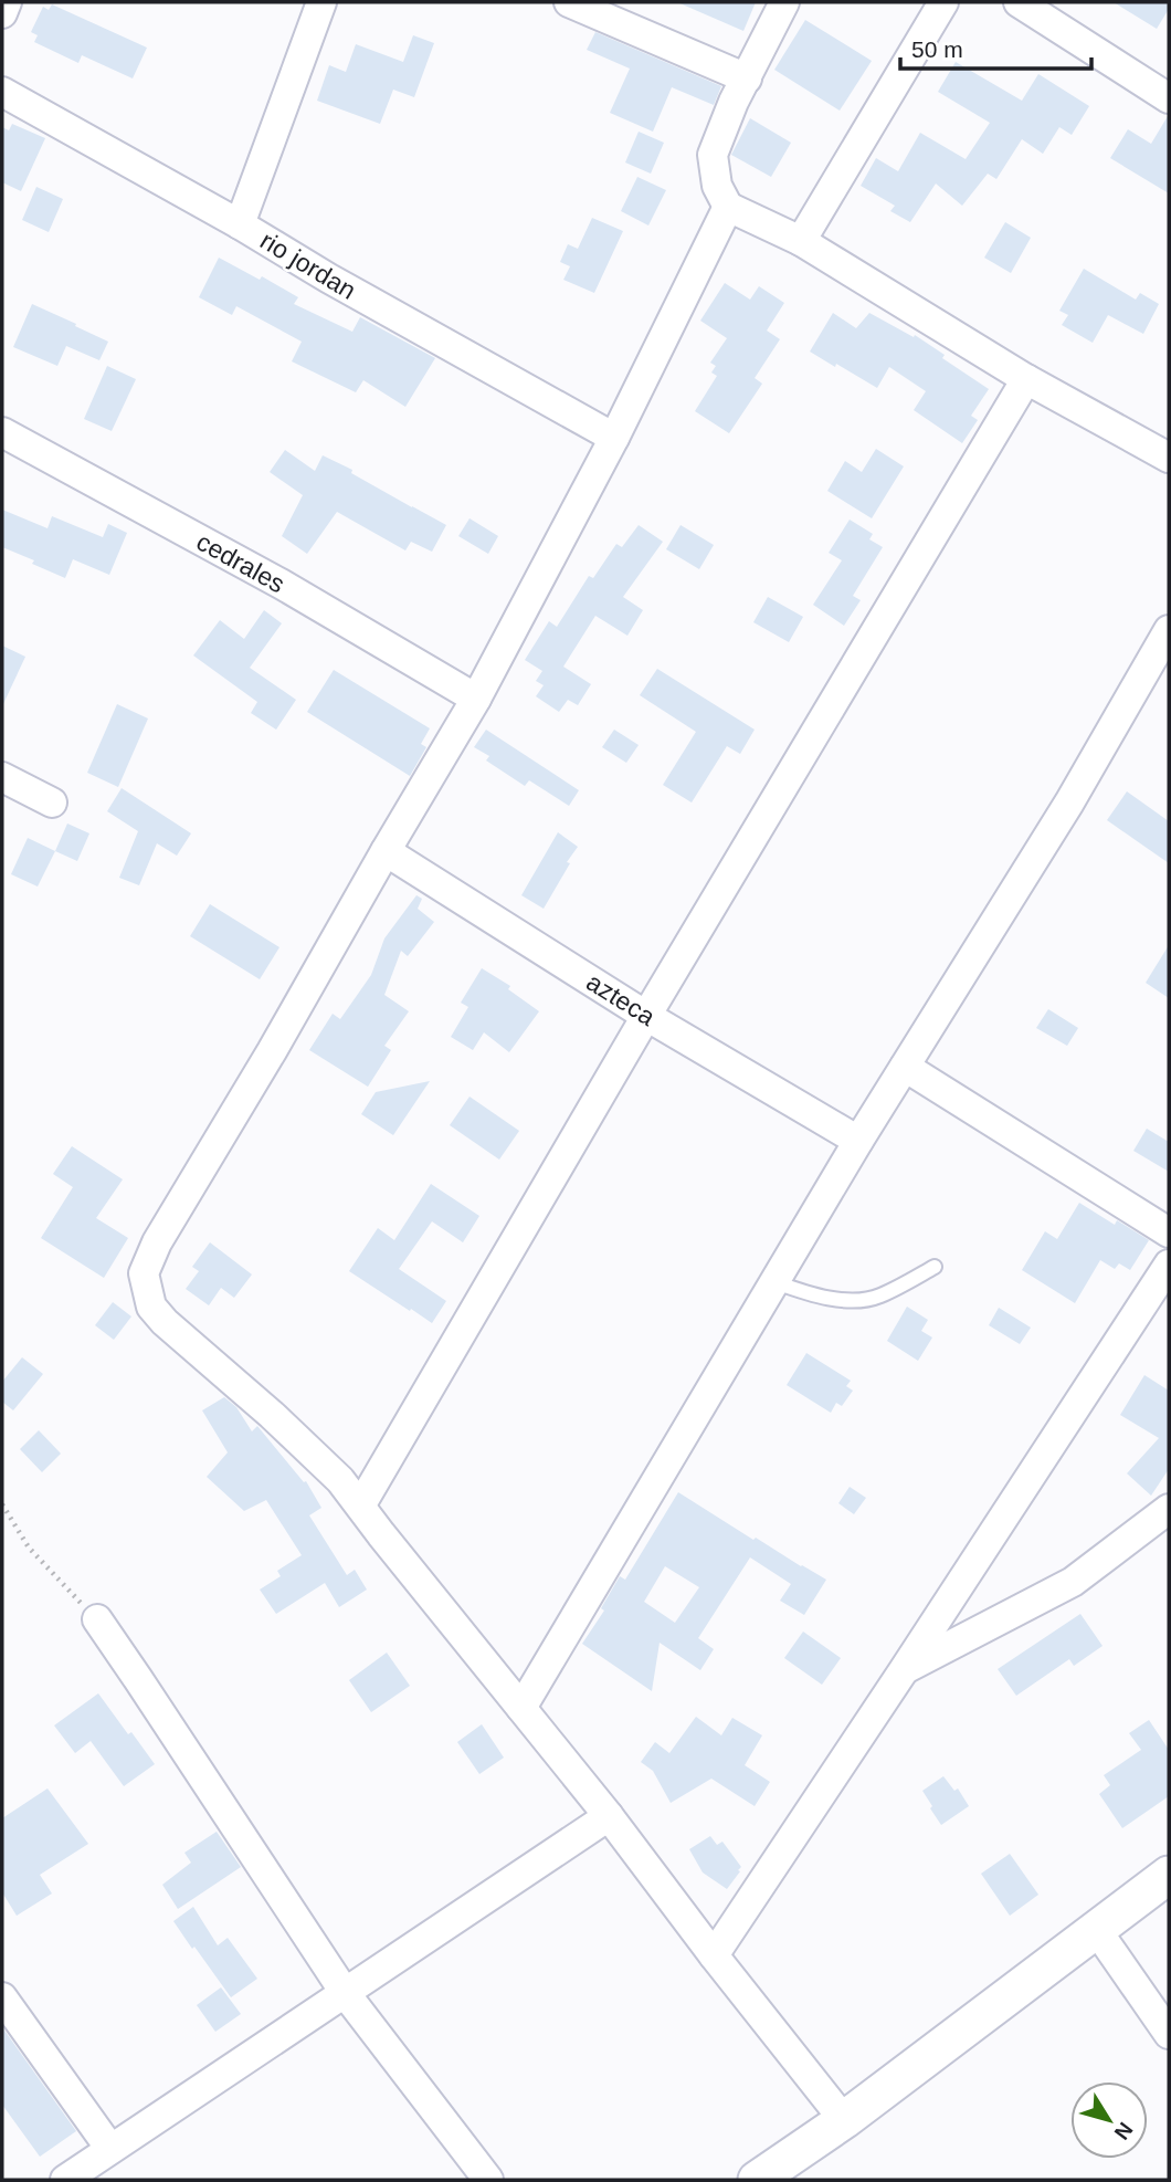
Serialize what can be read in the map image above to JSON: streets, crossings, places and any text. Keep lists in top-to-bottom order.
{
  "streets": {
    "street": ["rio jordan", "cedrales", "azteca"]
  },
  "scale_bar": "50 m",
  "north": "bottom right"
}
